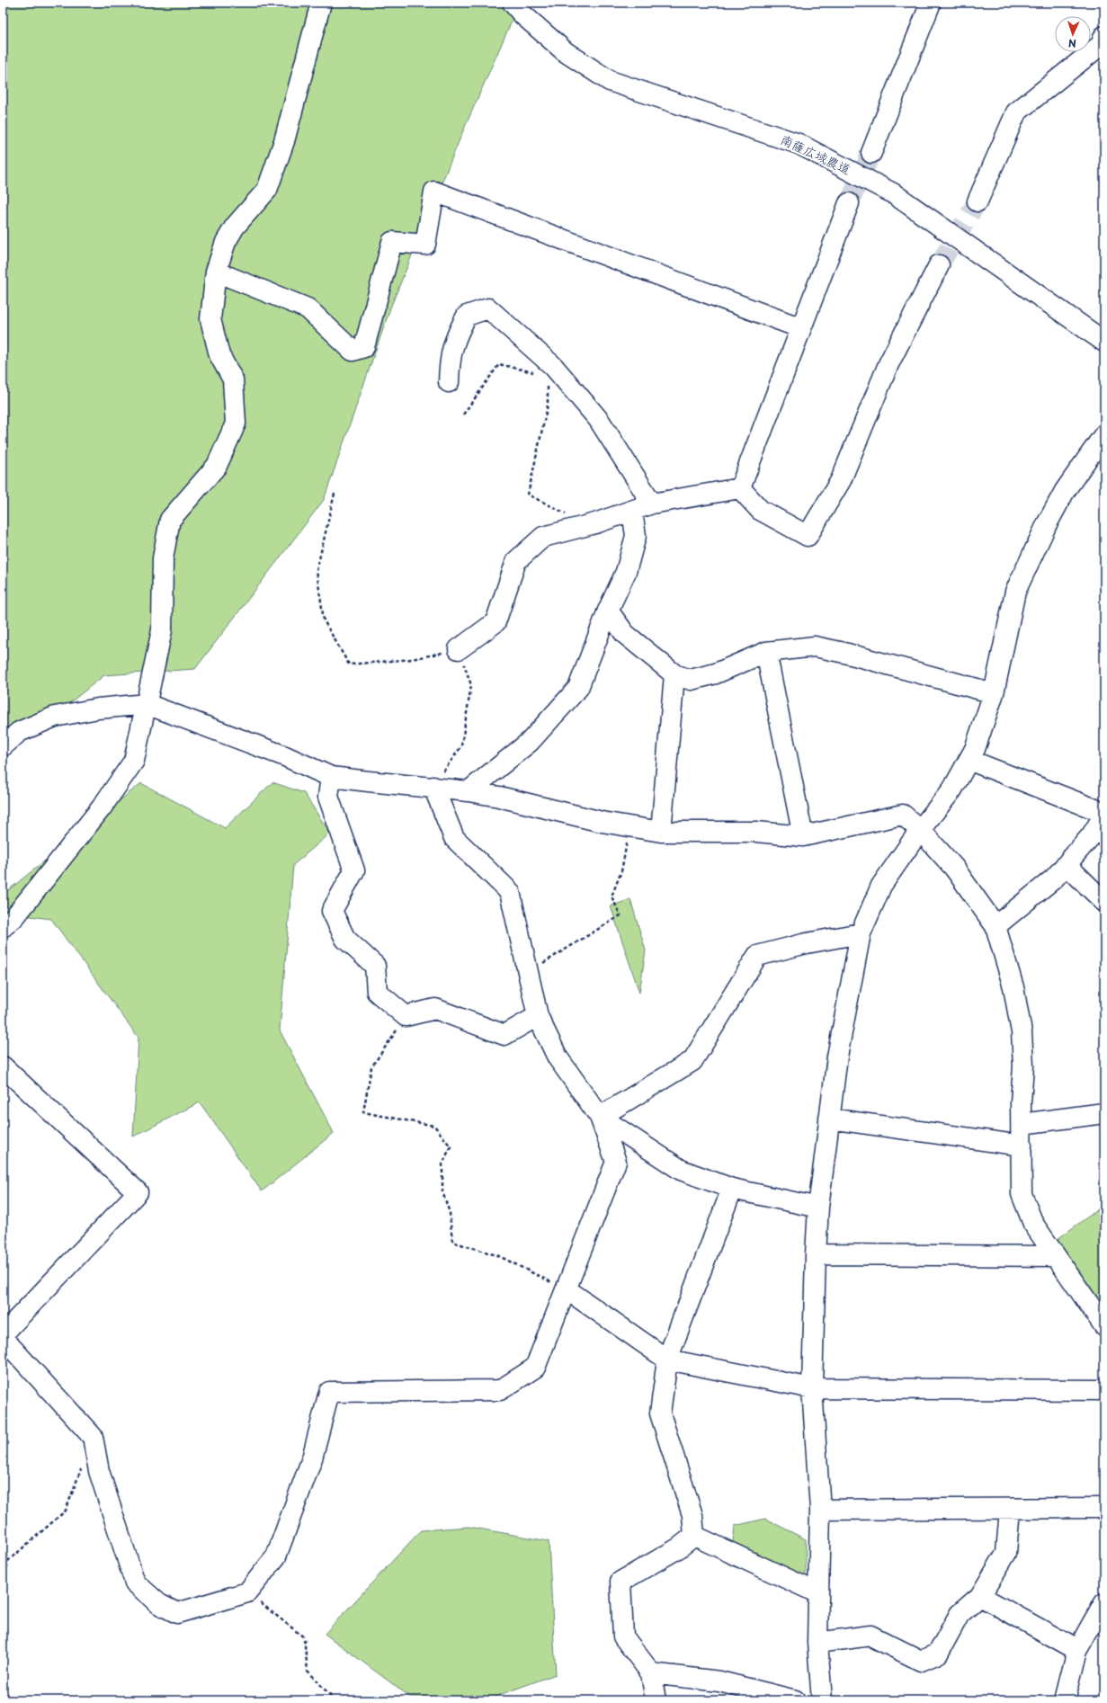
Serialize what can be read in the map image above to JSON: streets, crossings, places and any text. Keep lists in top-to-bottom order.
{
  "streets": {
    "street": ["南薩広域農道"]
  },
  "north": "bottom"
}
